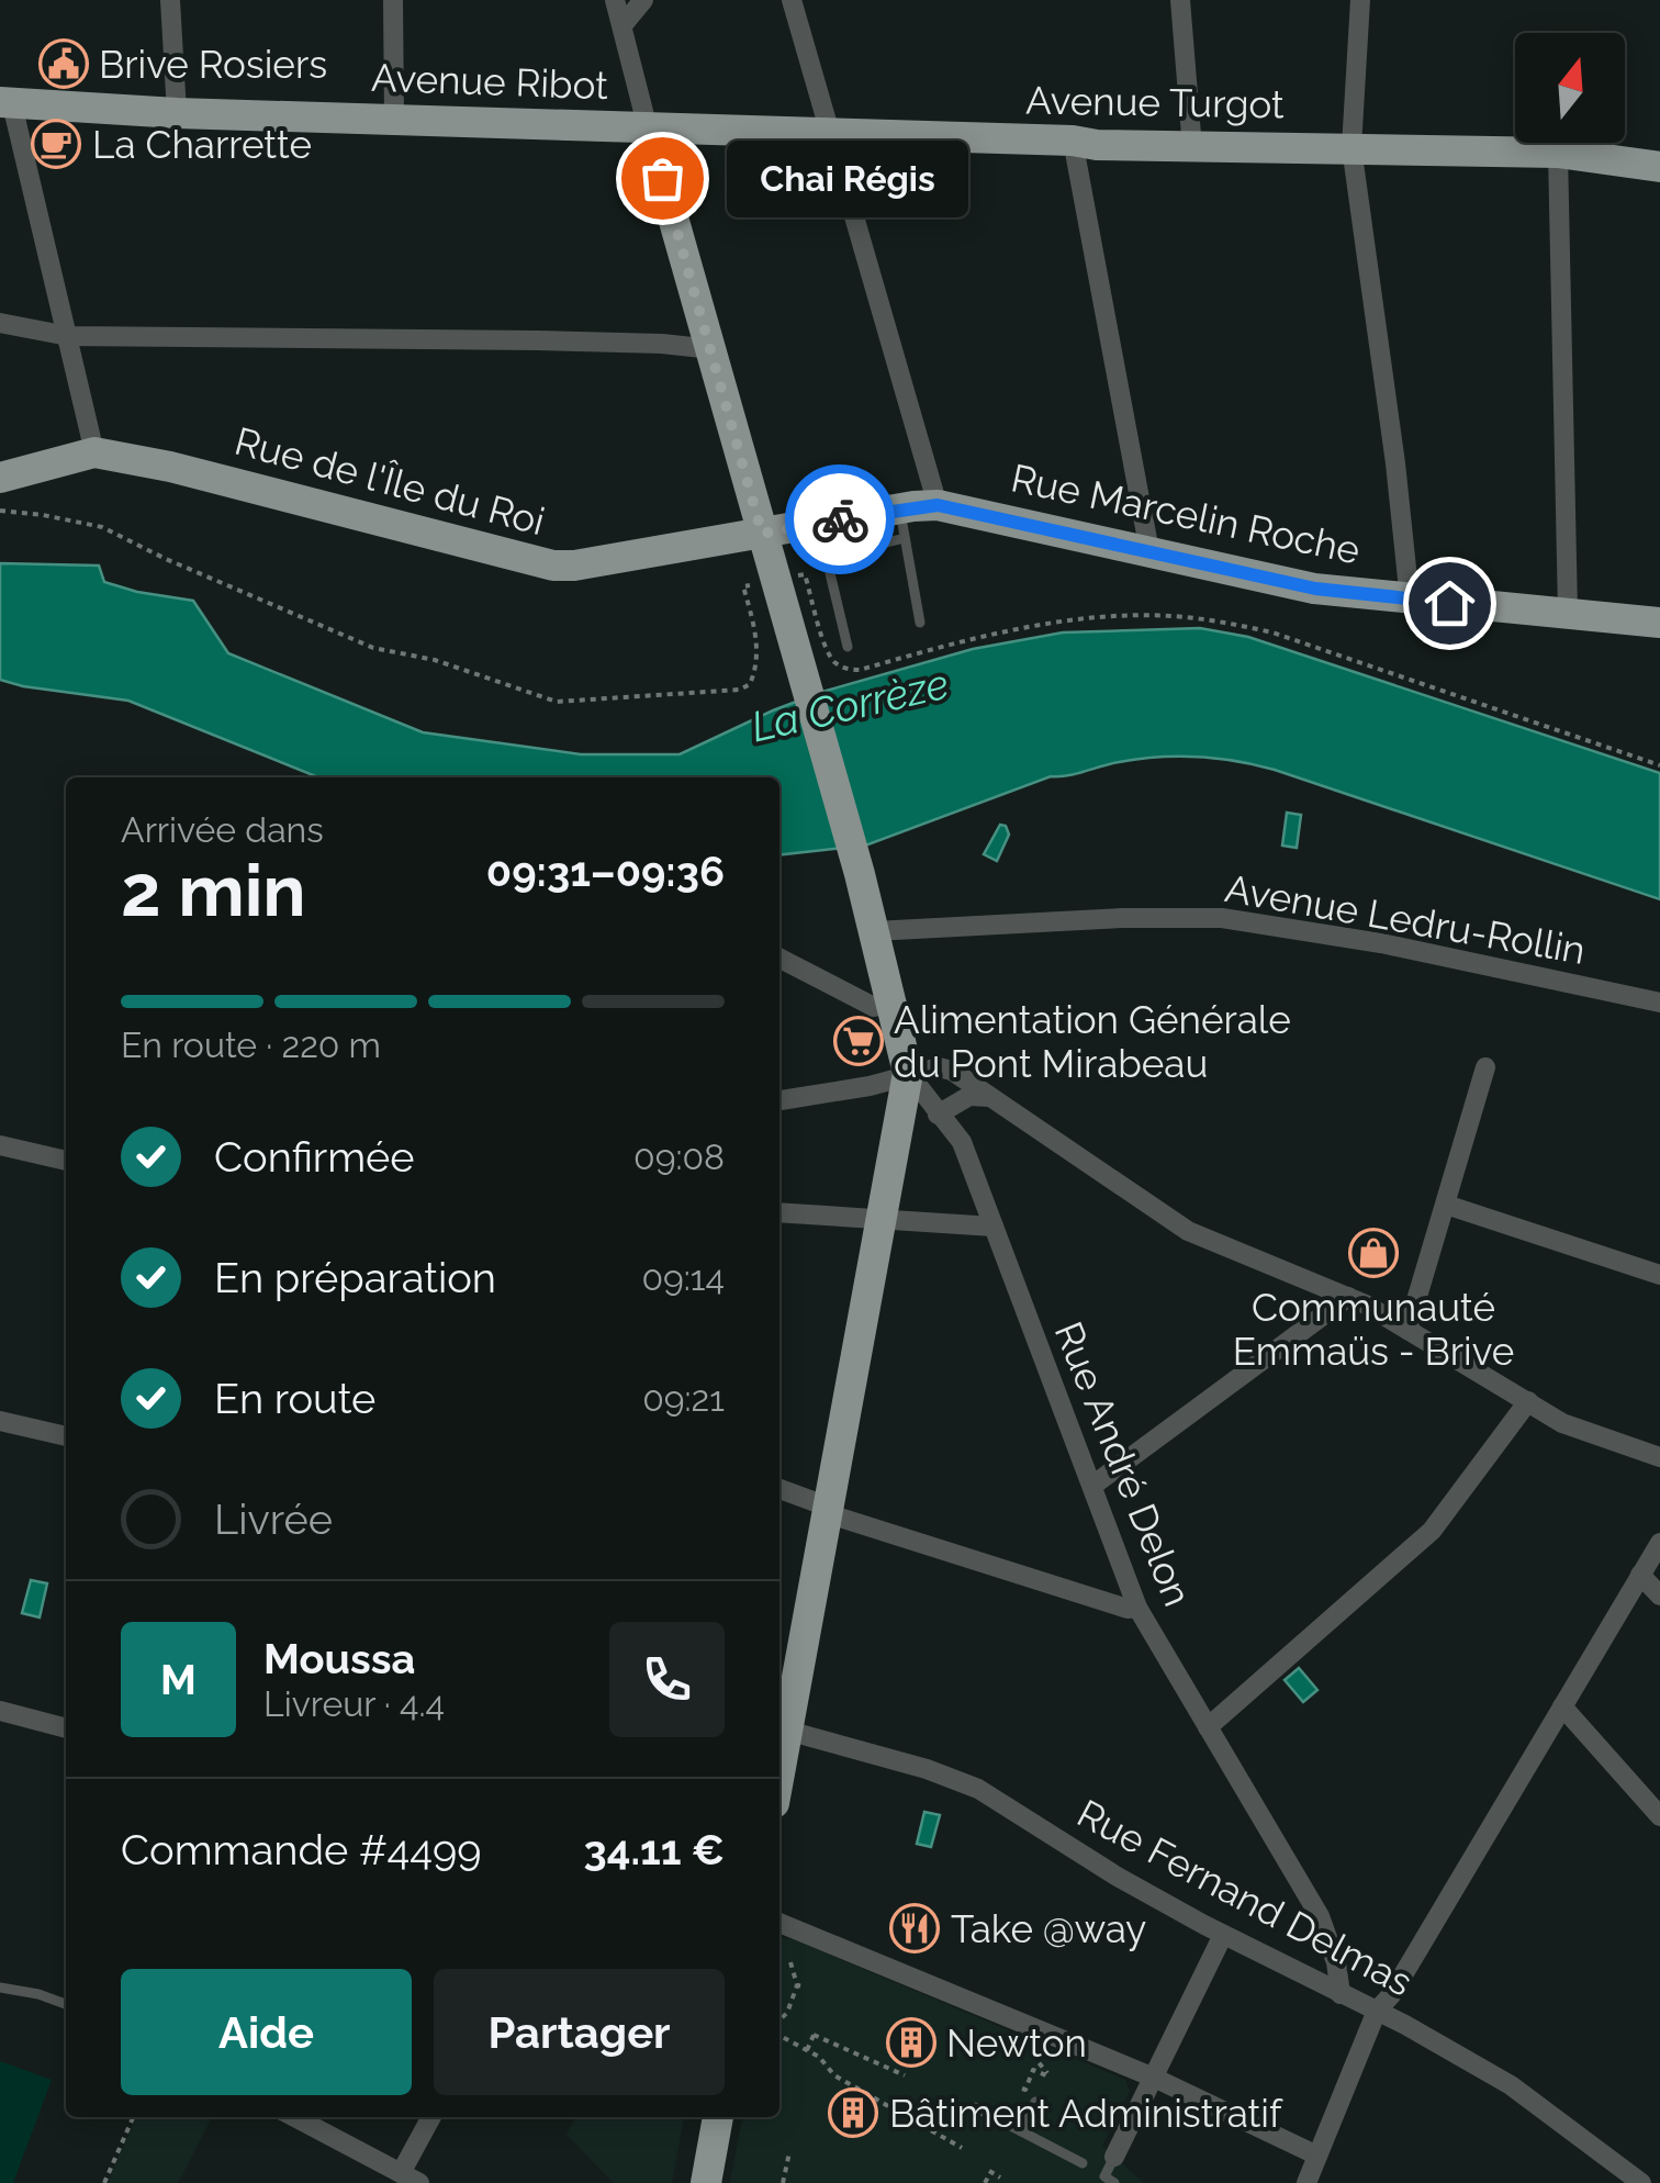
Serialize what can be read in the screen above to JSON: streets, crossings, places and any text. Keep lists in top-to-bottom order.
{
  "streets": {
    "main road": [
      "Avenue Ribot",
      "Avenue Turgot",
      "Rue de l'Île du Roi",
      "Rue Marcelin Roche"
    ],
    "street": ["Avenue Ledru-Rollin", "Rue André Delon", "Rue Fernand Delmas"]
  },
  "crossings": [
    ["Avenue Ribot", "Avenue Turgot"],
    ["Rue de l'Île du Roi", "Rue Marcelin Roche"],
    ["Rue André Delon", "Rue Fernand Delmas"]
  ],
  "water": ["La Corrèze"],
  "places": {
    "public building": ["Brive Rosiers"],
    "cafe": ["La Charrette"],
    "other": ["Chai Régis"],
    "supermarket": ["Alimentation Générale du Pont Mirabeau"],
    "shop": ["Communauté Emmaüs - Brive"],
    "restaurant": ["Take @way"],
    "building": ["Newton", "Bâtiment Administratif"]
  },
  "north": "top",
  "page": {
    "bubble": "Chai Régis",
    "heading": ["2 min", "Arrivée dans", "09:31–09:36"],
    "panel": [
      "Moussa",
      "Livreur · 4.4",
      "Commande #4499",
      "34.11 €"
    ],
    "bar": "En route · 220 m",
    "list": [
      ["Confirmée", "09:08"],
      ["En préparation", "09:14"],
      ["En route", "09:21"],
      "Livrée"
    ],
    "round": "M",
    "buttons": ["Aide", "Partager"]
  }
}
